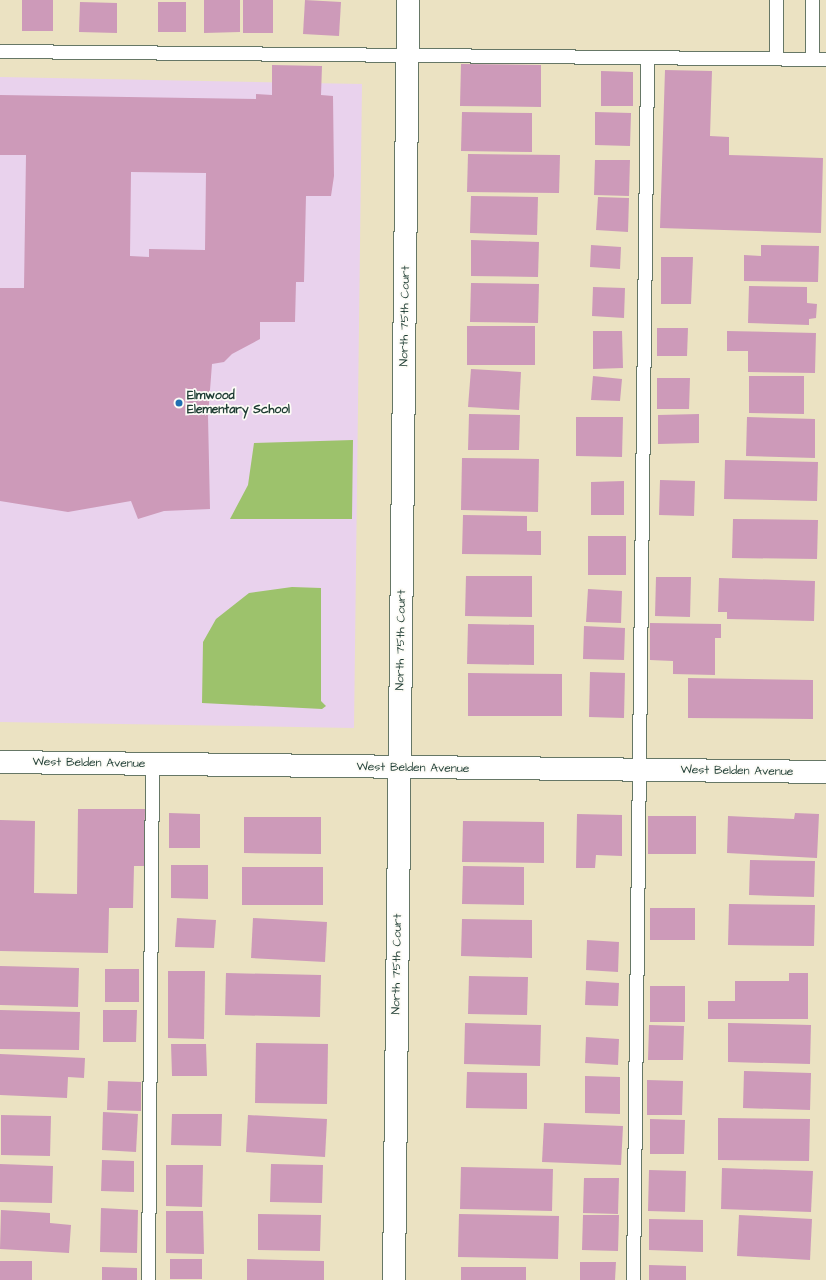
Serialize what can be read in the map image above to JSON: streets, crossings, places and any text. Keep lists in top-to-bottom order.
{
  "streets": {
    "street": ["North 75th Court", "West Belden Avenue"]
  },
  "crossings": [
    ["North 75th Court", "West Belden Avenue"]
  ],
  "places": ["Elmwood Elementary School"]
}
